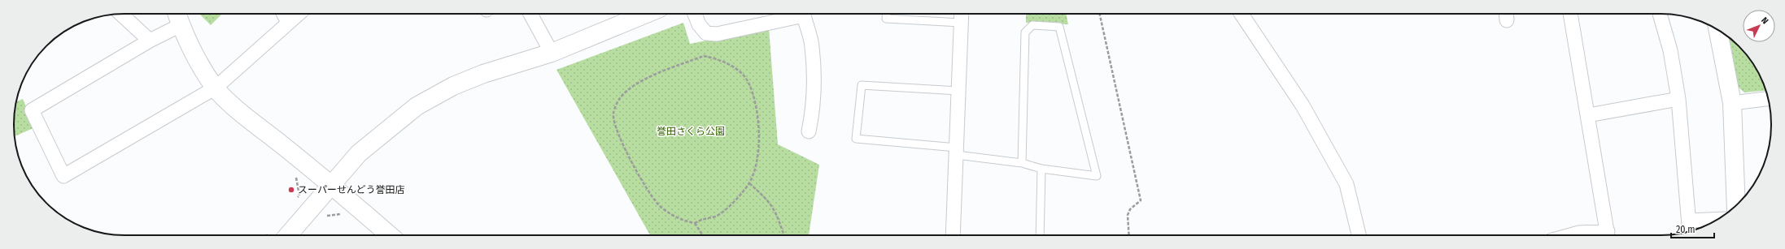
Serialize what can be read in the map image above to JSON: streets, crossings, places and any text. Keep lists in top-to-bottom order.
{
  "parks": ["誉田さくら公園"],
  "places": ["スーパーせんどう誉田店"],
  "scale_bar": "20 m",
  "north": "top right"
}
